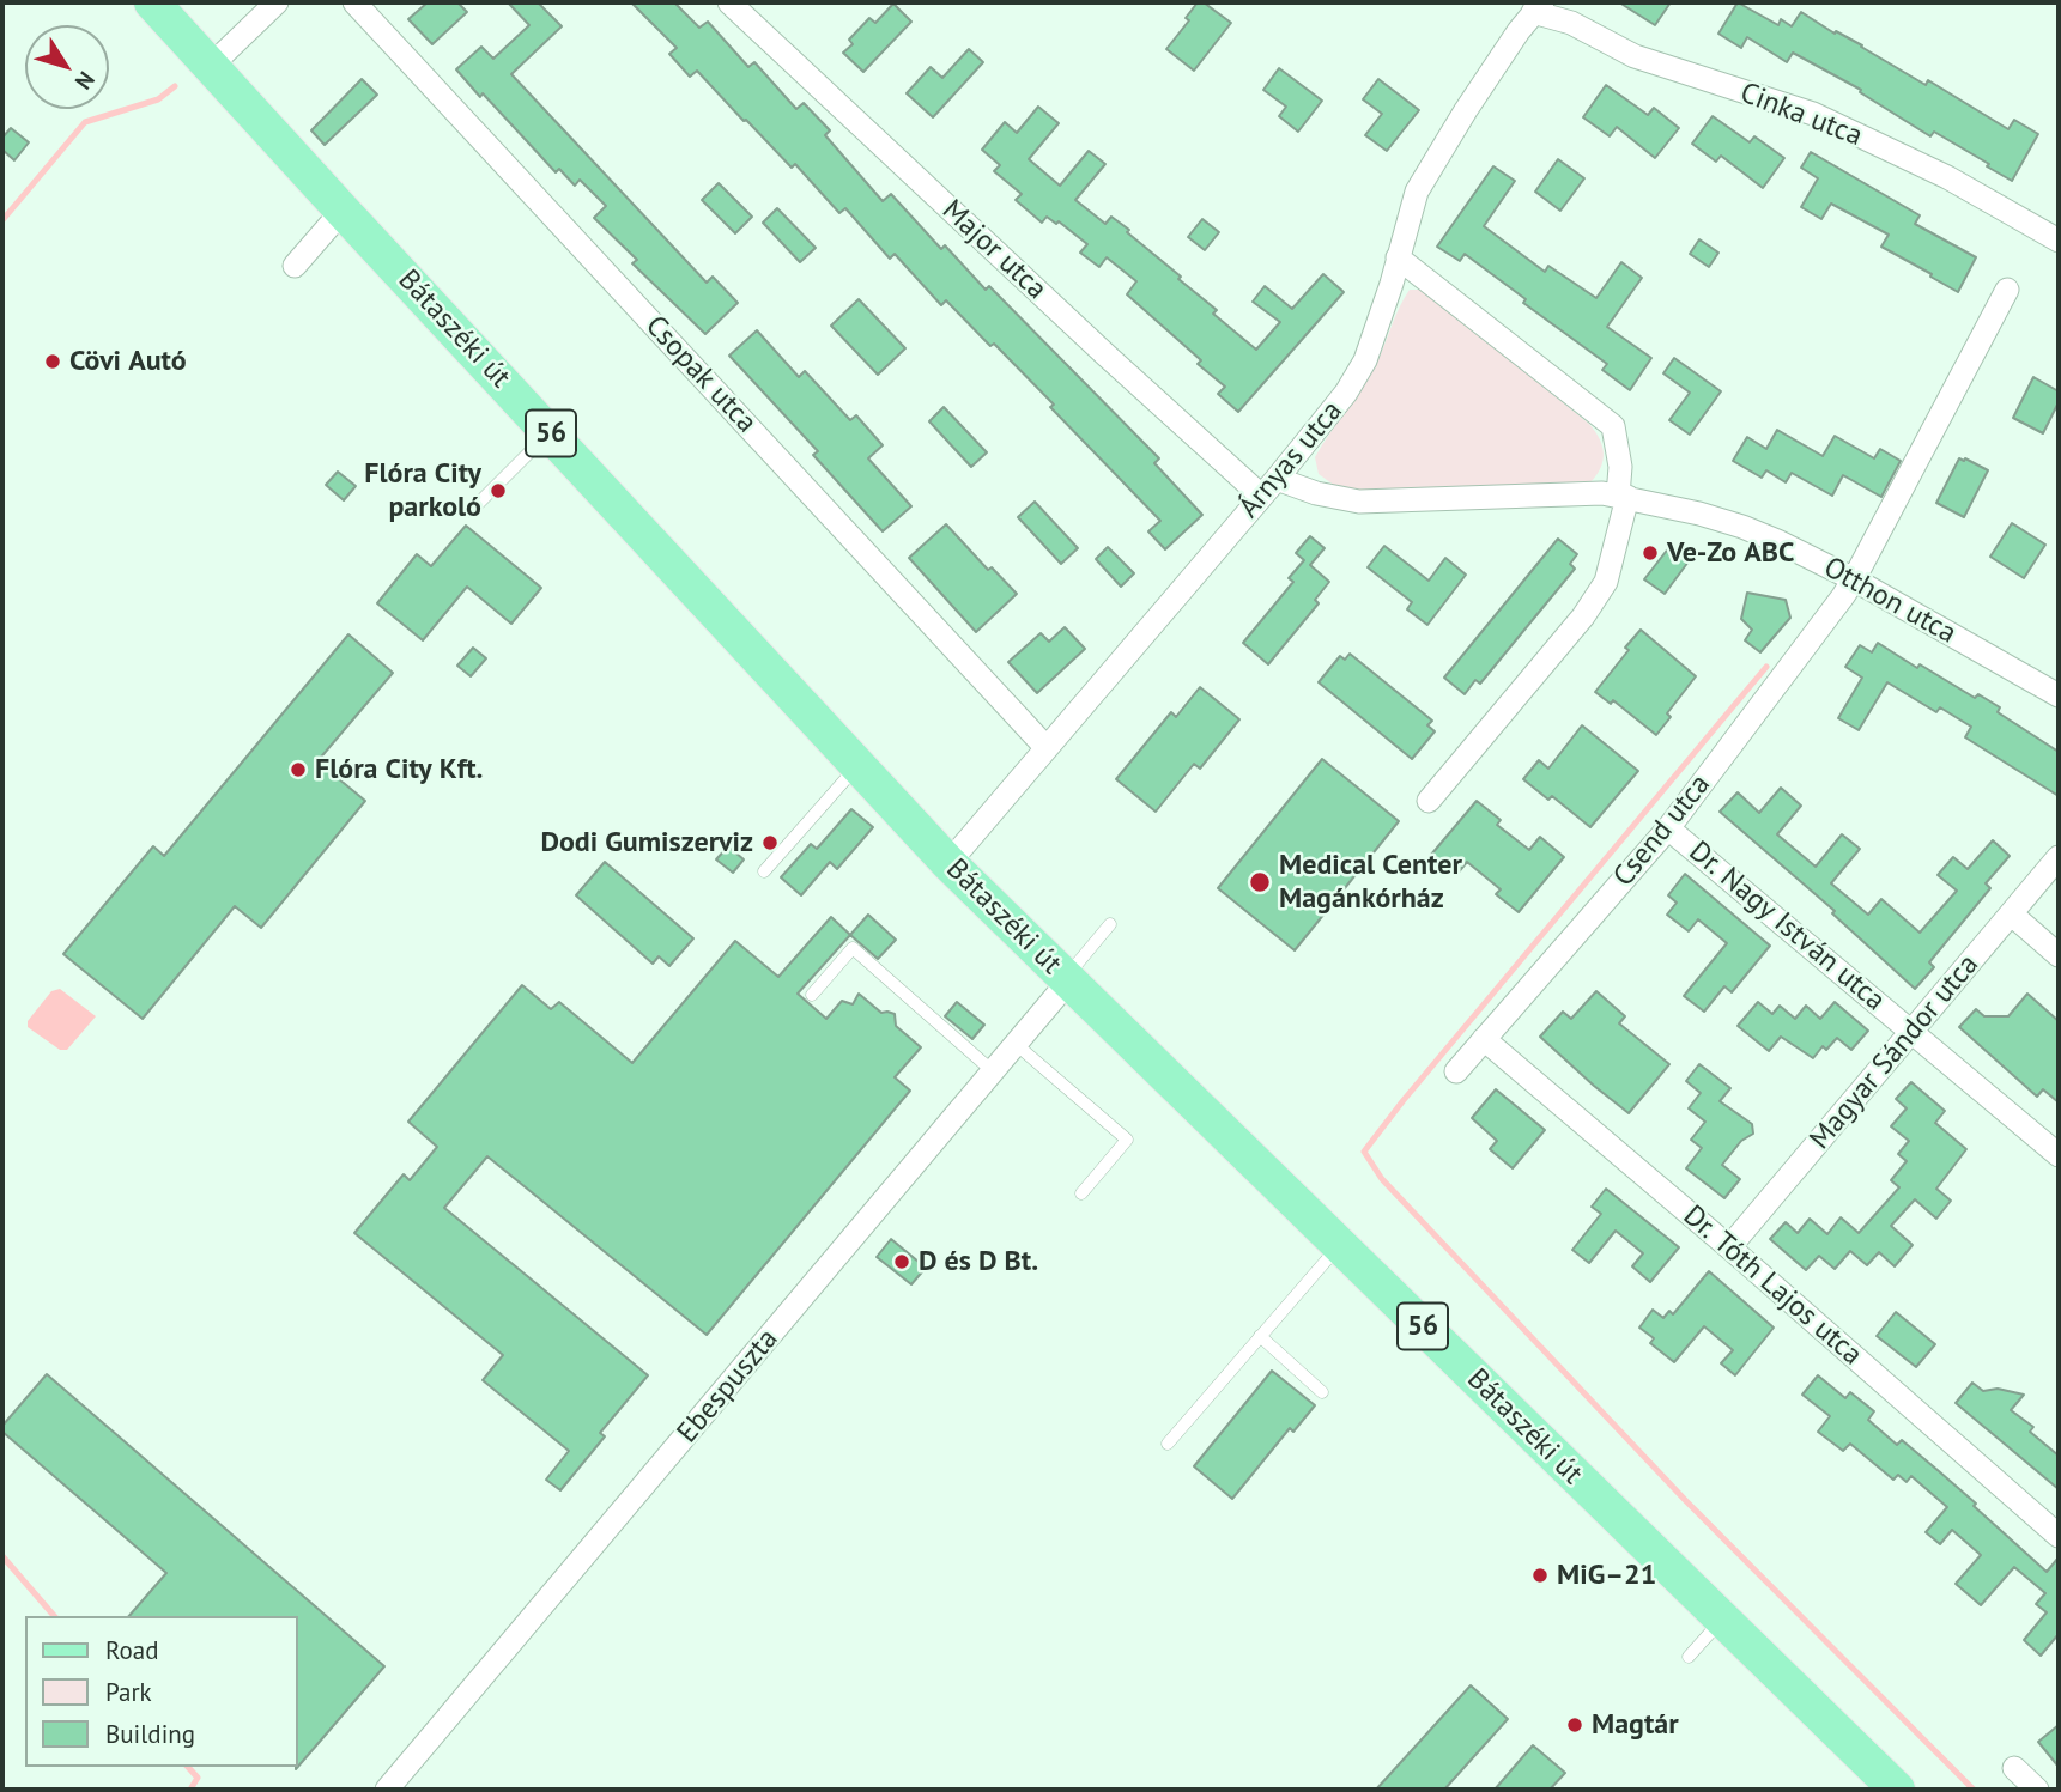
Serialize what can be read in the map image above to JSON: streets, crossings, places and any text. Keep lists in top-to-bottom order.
{
  "streets": {
    "main road": ["Bátaszéki út", "56"],
    "street": [
      "Cinka utca",
      "Major utca",
      "Csopak utca",
      "Árnyas utca",
      "Otthon utca",
      "Csend utca",
      "Dr. Nagy István utca",
      "Magyar Sándor utca",
      "Dr. Tóth Lajos utca",
      "Ebespuszta"
    ]
  },
  "crossings": [
    ["Cinka utca", "Árnyas utca"],
    ["Major utca", "Árnyas utca"],
    ["Major utca", "Otthon utca"],
    ["Bátaszéki út", "Árnyas utca"],
    ["Bátaszéki út", "Ebespuszta"],
    ["Csopak utca", "Árnyas utca"],
    ["Árnyas utca", "Otthon utca"],
    ["Otthon utca", "Csend utca"],
    ["Csend utca", "Dr. Nagy István utca"],
    ["Csend utca", "Dr. Tóth Lajos utca"],
    ["Dr. Nagy István utca", "Magyar Sándor utca"],
    ["Magyar Sándor utca", "Dr. Tóth Lajos utca"]
  ],
  "places": [
    "Cövi Autó",
    "Flóra City parkoló",
    "Ve-Zo ABC",
    "Flóra City Kft.",
    "Dodi Gumiszerviz",
    "Medical Center Magánkórház",
    "D és D Bt.",
    "MiG–21",
    "Magtár"
  ],
  "legend": ["Road", "Park", "Building"],
  "north": "bottom right"
}
